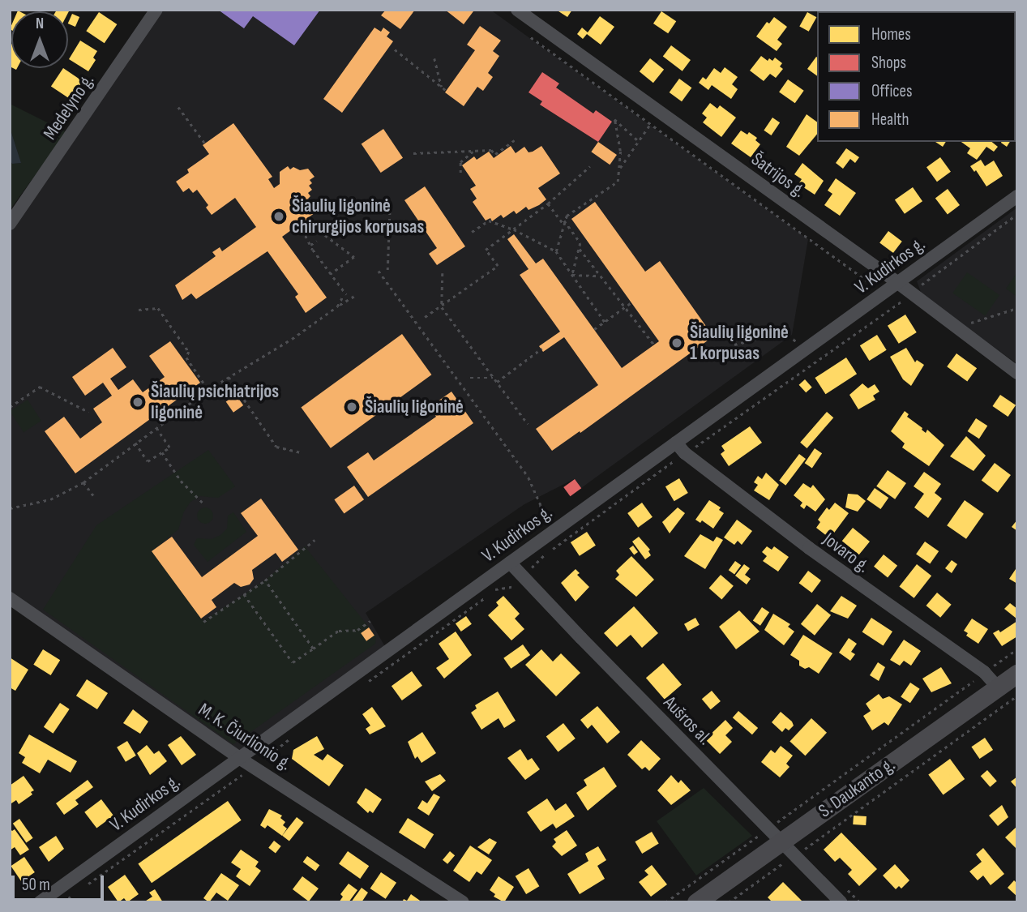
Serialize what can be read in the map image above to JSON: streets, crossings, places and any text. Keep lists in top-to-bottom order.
{
  "streets": {
    "main road": ["S. Daukanto g."],
    "street": [
      "Medelyno g.",
      "Šatrijos g.",
      "V. Kudirkos g.",
      "Jovaro g.",
      "Aušros al.",
      "M. K. Čiurlionio g."
    ]
  },
  "crossings": [
    ["Šatrijos g.", "V. Kudirkos g."],
    ["V. Kudirkos g.", "Jovaro g."],
    ["V. Kudirkos g.", "Aušros al."],
    ["V. Kudirkos g.", "M. K. Čiurlionio g."],
    ["Jovaro g.", "S. Daukanto g."],
    ["Aušros al.", "S. Daukanto g."]
  ],
  "places": [
    "Šiaulių ligoninė chirurgijos korpusas",
    "Šiaulių ligoninė 1 korpusas",
    "Šiaulių psichiatrijos ligoninė",
    "Šiaulių ligoninė"
  ],
  "legend": [
    "Homes",
    "Shops",
    "Offices",
    "Health"
  ],
  "scale_bar": "50 m",
  "north": "top"
}
